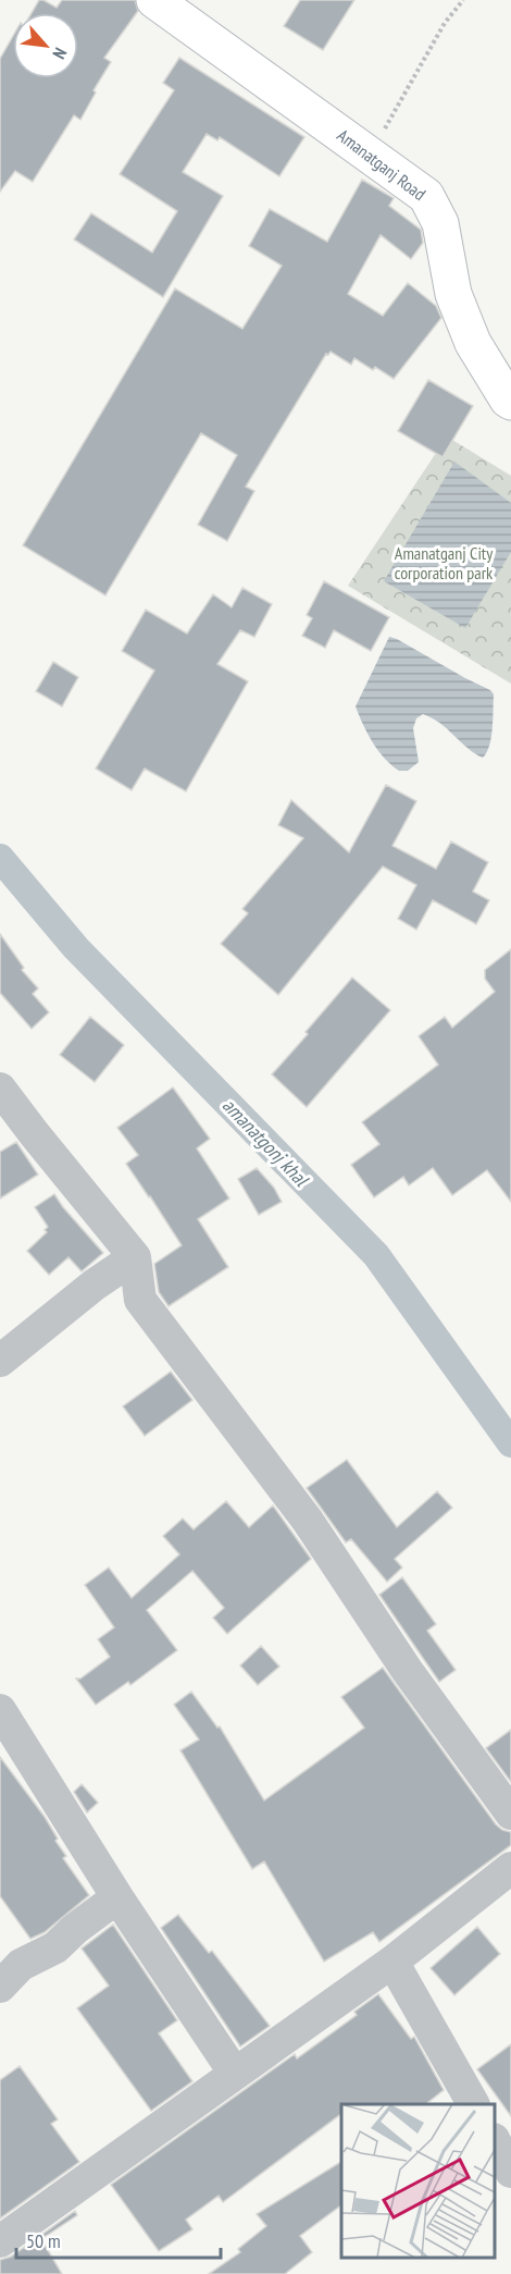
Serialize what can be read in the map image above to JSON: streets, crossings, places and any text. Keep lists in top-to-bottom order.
{
  "streets": {
    "main road": ["Amanatganj Road"]
  },
  "water": ["amanatgonj khal"],
  "parks": ["Amanatganj City corporation park"],
  "scale_bar": "50 m",
  "north": "bottom right"
}
